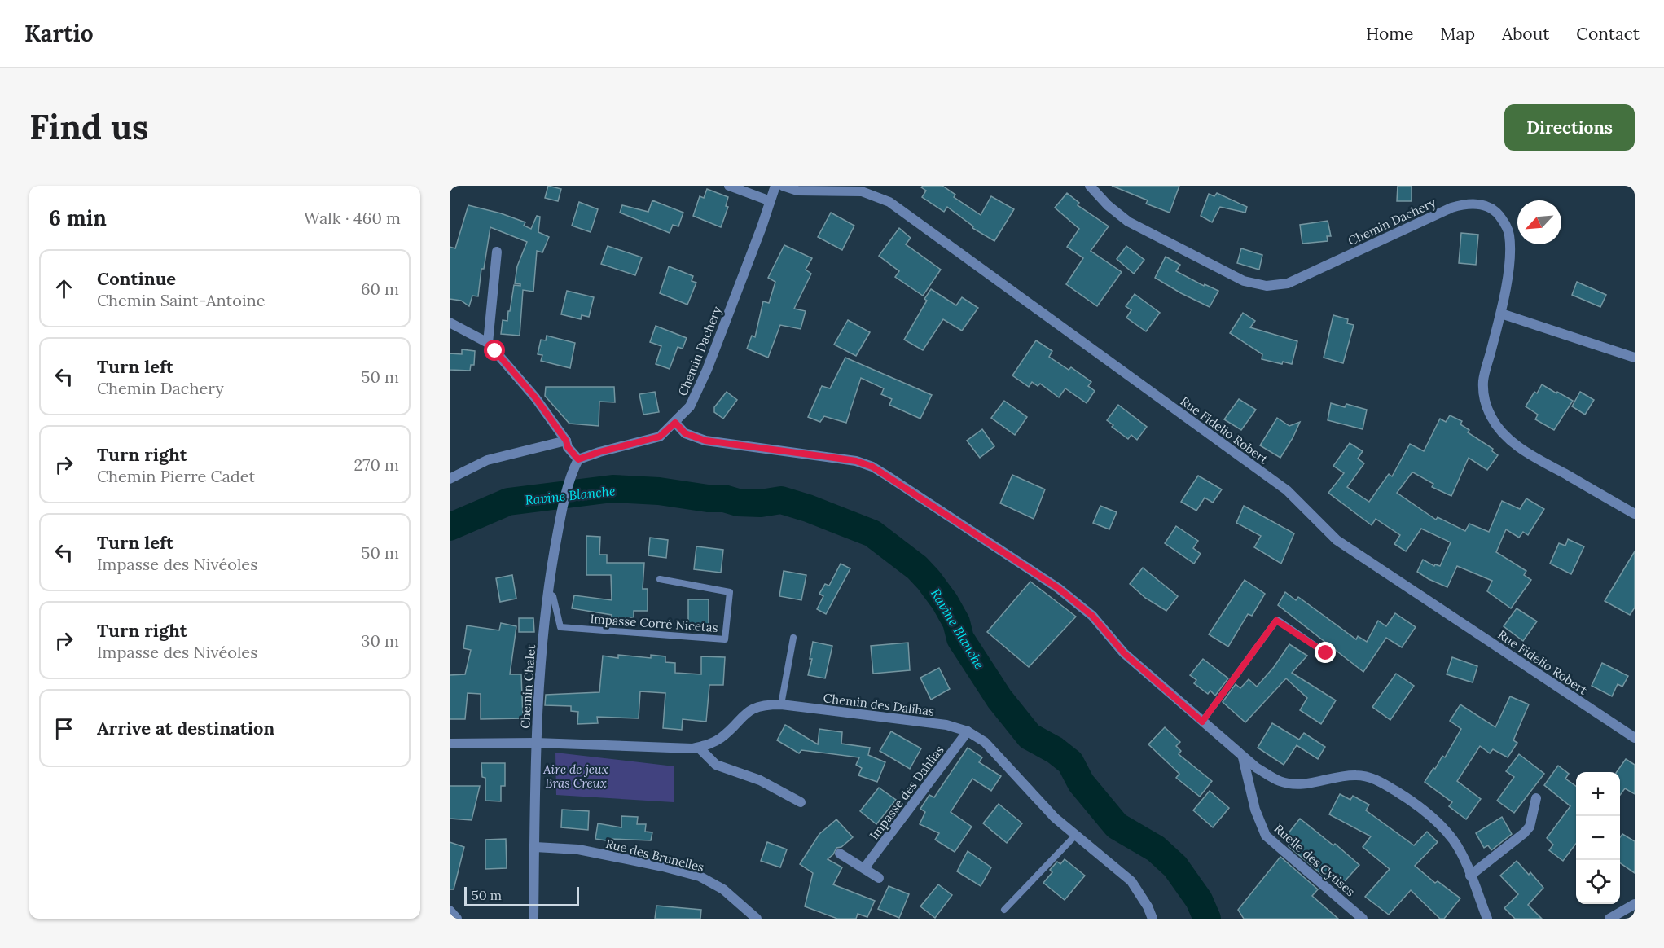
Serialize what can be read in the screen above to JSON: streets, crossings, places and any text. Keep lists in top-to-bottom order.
{
  "streets": {
    "street": [
      "Chemin Dachery",
      "Rue Fidelio Robert",
      "Chemin Chalet",
      "Chemin des Dalihas",
      "Impasse des Dahlias",
      "Rue des Brunelles",
      "Ruelle des Cytises"
    ],
    "lane": ["Impasse Corré Nicetas"]
  },
  "crossings": [
    ["Chemin Dachery", "Chemin Chalet"],
    ["Impasse Corré Nicetas", "Chemin Chalet"],
    ["Chemin Chalet", "Chemin des Dalihas"],
    ["Chemin Chalet", "Rue des Brunelles"],
    ["Chemin des Dalihas", "Impasse des Dahlias"]
  ],
  "water": ["Ravine Blanche"],
  "parks": ["Aire de jeux Bras Creux"],
  "scale_bar": "50 m",
  "north": "bottom left",
  "page": {
    "header": "Kartio",
    "nav": [
      "Home",
      "Map",
      "About",
      "Contact"
    ],
    "buttons": "Directions",
    "title": "Find us",
    "heading": ["6 min", "Walk · 460 m"],
    "list": [
      ["Continue", "Chemin Saint-Antoine", "60 m"],
      ["Turn left", "Chemin Dachery", "50 m"],
      ["Turn right", "Chemin Pierre Cadet", "270 m"],
      ["Turn left", "Impasse des Nivéoles", "50 m"],
      ["Turn right", "Impasse des Nivéoles", "30 m"],
      "Arrive at destination"
    ],
    "map_buttons": ["+", "−"],
    "scale": "50 m"
  }
}
